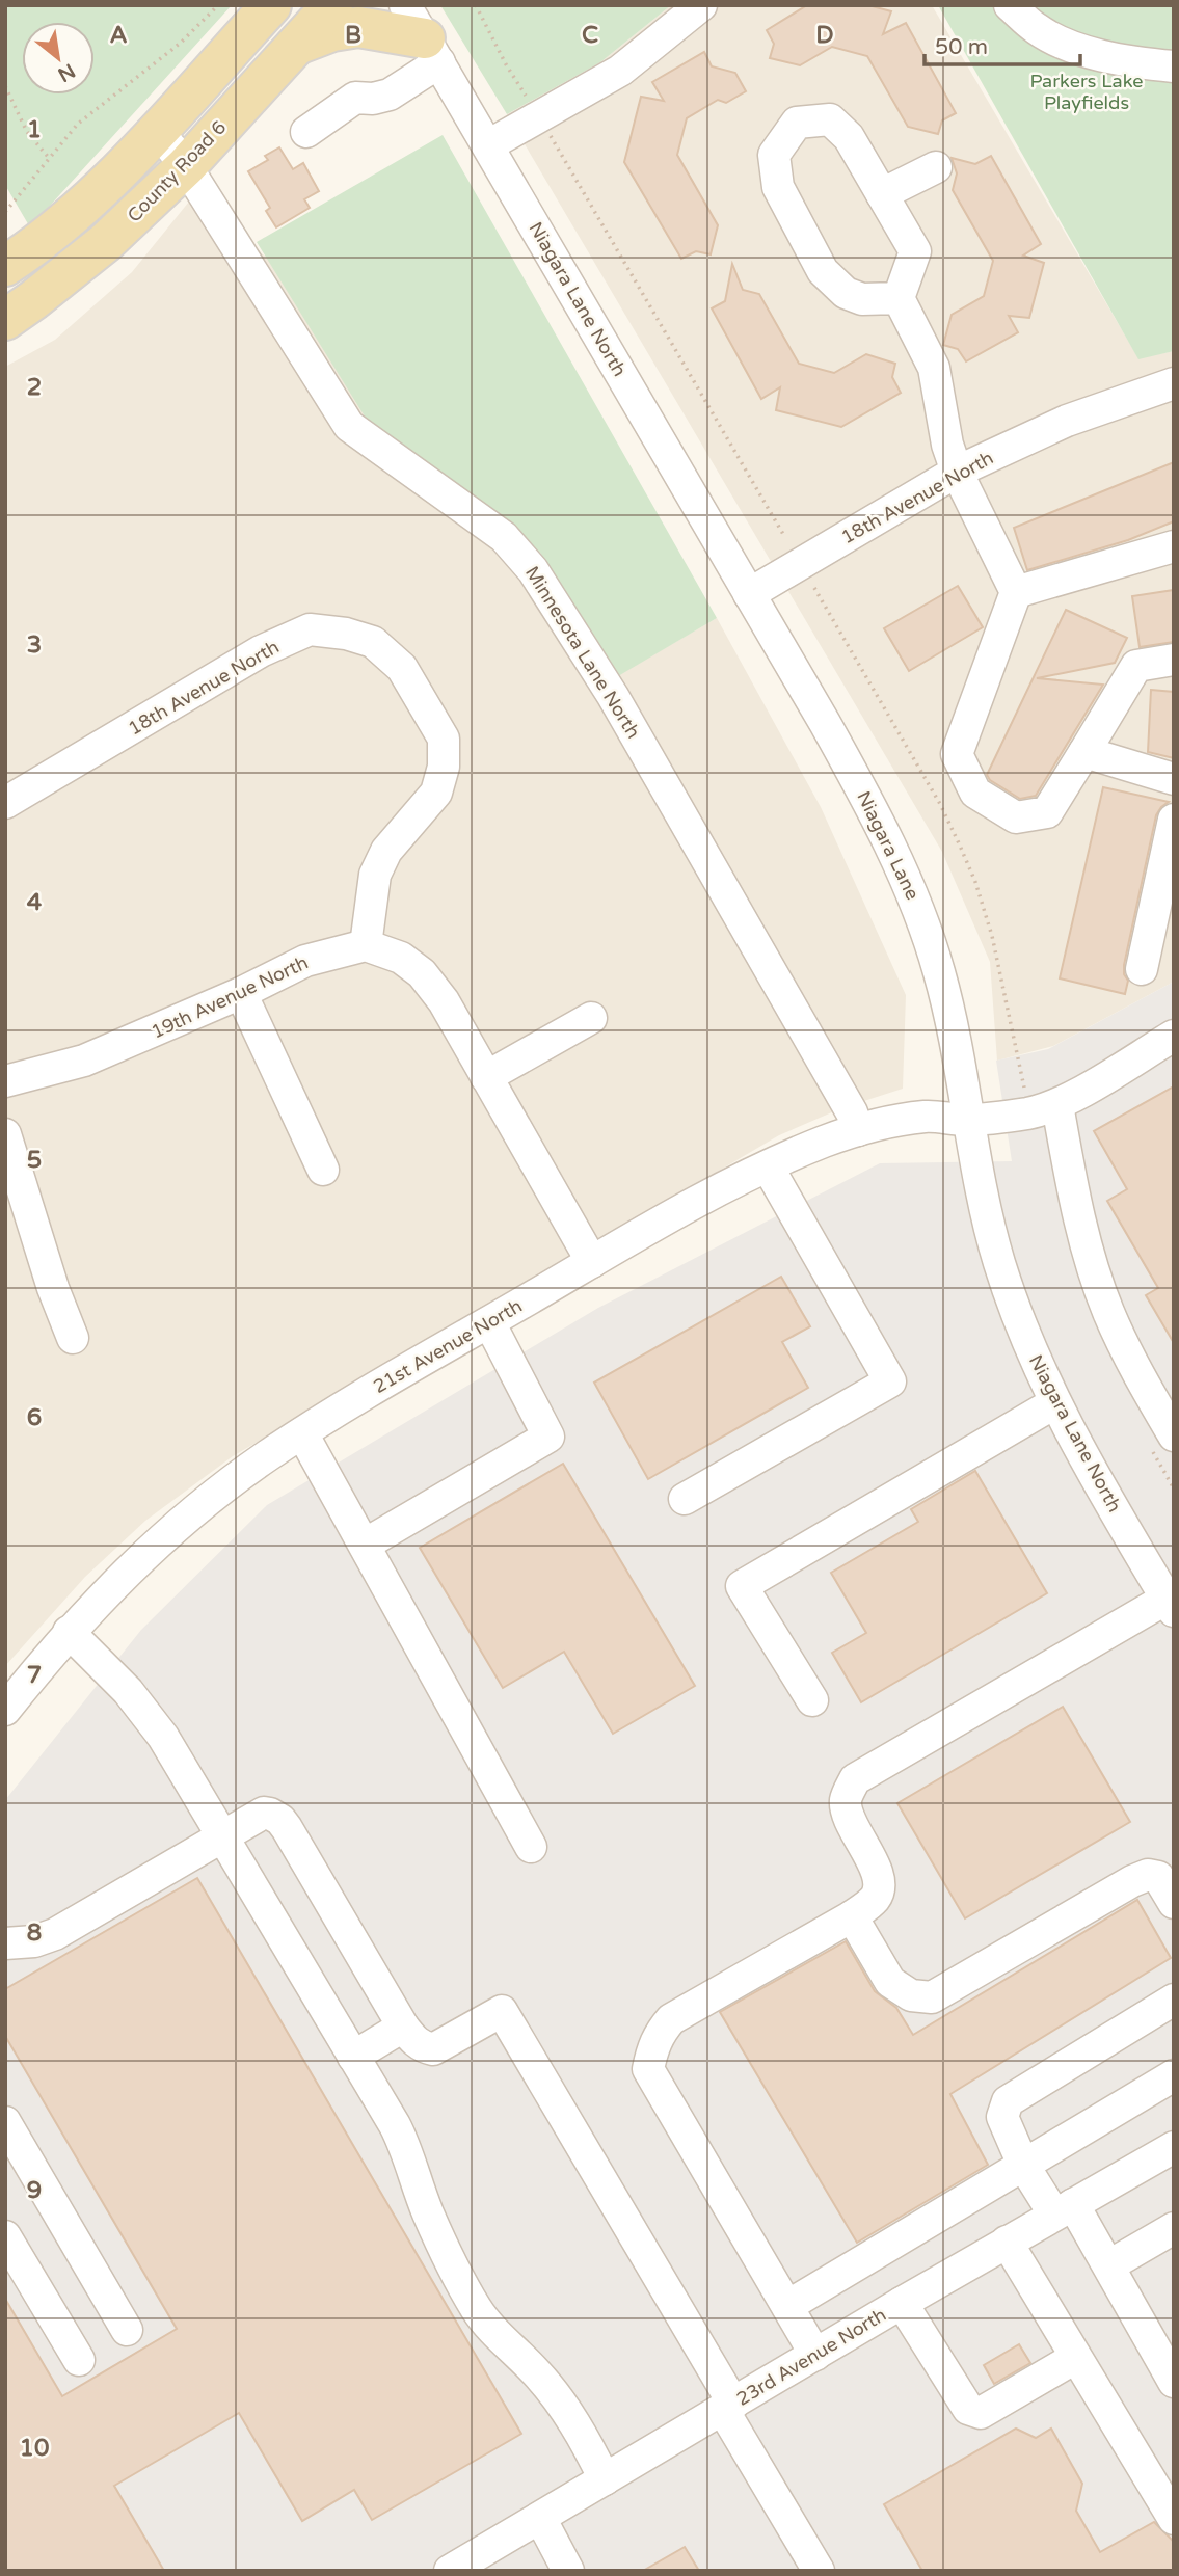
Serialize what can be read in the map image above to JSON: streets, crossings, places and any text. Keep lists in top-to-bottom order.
{
  "streets": {
    "main road": ["County Road 6"],
    "street": [
      "Niagara Lane North",
      "18th Avenue North",
      "Minnesota Lane North",
      "Niagara Lane",
      "19th Avenue North",
      "21st Avenue North",
      "23rd Avenue North"
    ]
  },
  "crossings": [
    ["County Road 6", "Minnesota Lane North"],
    ["Niagara Lane North", "18th Avenue North"],
    ["Niagara Lane North", "Niagara Lane"],
    ["Niagara Lane North", "21st Avenue North"],
    ["18th Avenue North", "Niagara Lane"],
    ["18th Avenue North", "19th Avenue North"],
    ["Minnesota Lane North", "21st Avenue North"],
    ["Niagara Lane", "21st Avenue North"]
  ],
  "parks": ["Parkers Lake Playfields"],
  "scale_bar": "50 m",
  "north": "bottom right",
  "grid": {
    "columns": [
      "A",
      "B",
      "C",
      "D"
    ],
    "rows": [
      "1",
      "2",
      "3",
      "4",
      "5",
      "6",
      "7",
      "8",
      "9",
      "10"
    ]
  }
}
